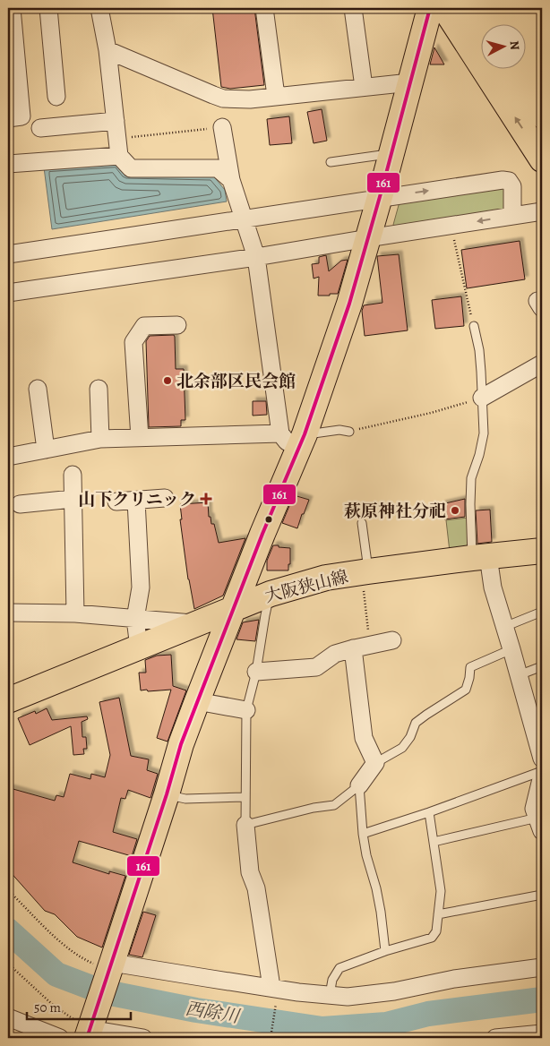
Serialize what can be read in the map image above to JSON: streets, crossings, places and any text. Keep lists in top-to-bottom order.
{
  "streets": {
    "main road": ["大阪狭山線"]
  },
  "water": ["西除川"],
  "places": {
    "other": ["北余部区民会館", "萩原神社分祀"],
    "health": ["山下クリニック"]
  },
  "lines": ["transit line 161"],
  "scale_bar": "50 m",
  "north": "right"
}
